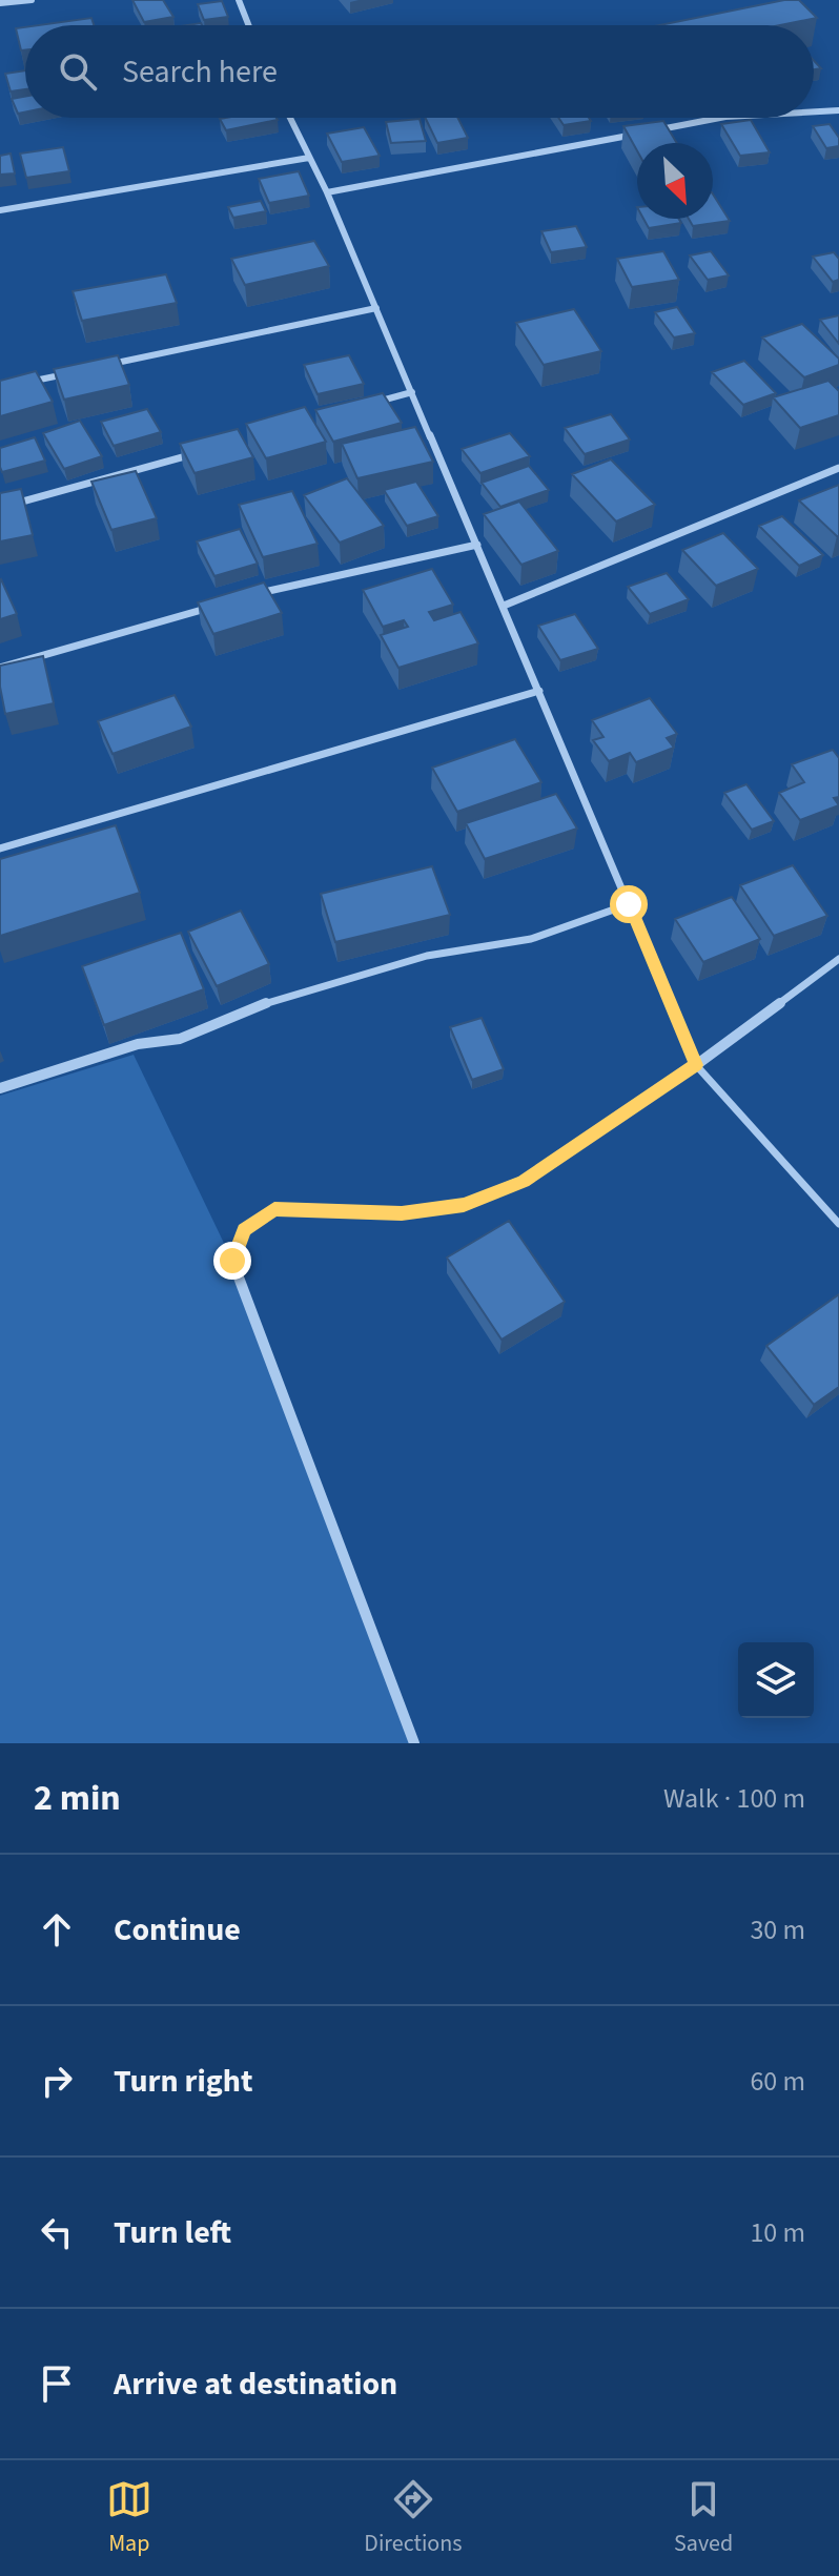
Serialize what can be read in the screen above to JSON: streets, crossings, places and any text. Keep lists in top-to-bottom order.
{
  "north": "bottom right",
  "page": {
    "search": "Search here",
    "heading": ["2 min", "Walk · 100 m"],
    "list": [
      ["Continue", "30 m"],
      ["Turn right", "60 m"],
      ["Turn left", "10 m"],
      "Arrive at destination"
    ],
    "nav": ["Map", "Directions", "Saved"]
  }
}
